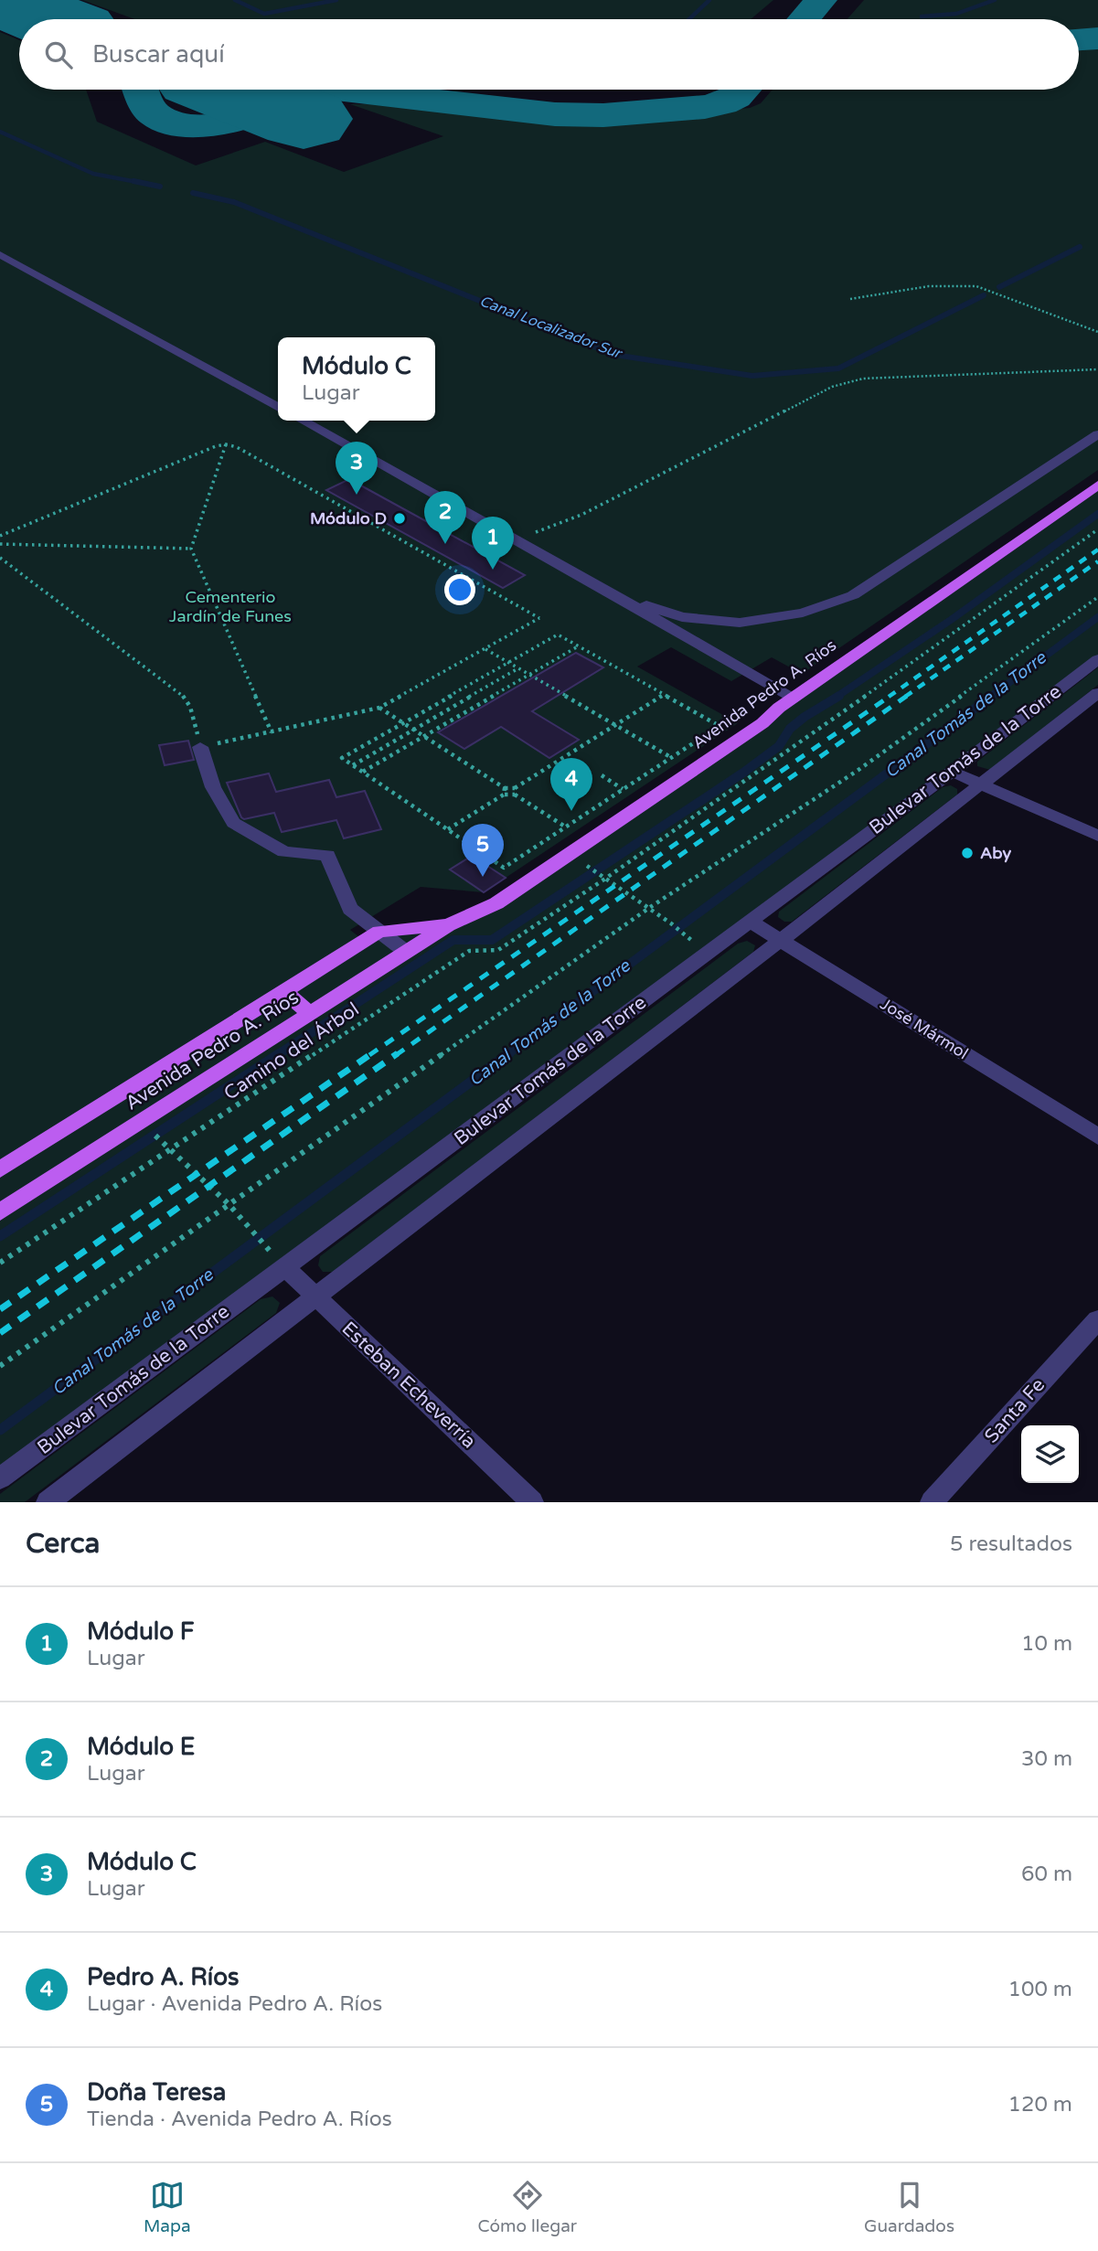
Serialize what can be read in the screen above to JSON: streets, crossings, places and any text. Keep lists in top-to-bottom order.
{
  "streets": {
    "main road": ["Avenida Pedro A. Ríos"],
    "street": [
      "Bulevar Tomás de la Torre",
      "José Mármol",
      "Esteban Echeverría",
      "Santa Fe"
    ],
    "path": ["Camino del Árbol"]
  },
  "crossings": [
    ["Bulevar Tomás de la Torre", "José Mármol"],
    ["Bulevar Tomás de la Torre", "Esteban Echeverría"]
  ],
  "water": ["Canal Localizador Sur", "Canal Tomás de la Torre"],
  "parks": ["Cementerio Jardín de Funes"],
  "places": ["Módulo D", "Aby"],
  "page": {
    "search": "Buscar aquí",
    "popup": ["Módulo C", "Lugar"],
    "pins": [
      "3",
      "2",
      "1",
      "4",
      "5"
    ],
    "heading": ["Cerca", "5 resultados"],
    "list": [
      {
        "mark": "1",
        "name": "Módulo F",
        "note": "Lugar",
        "value": "10 m"
      },
      {
        "mark": "2",
        "name": "Módulo E",
        "note": "Lugar",
        "value": "30 m"
      },
      {
        "mark": "3",
        "name": "Módulo C",
        "note": "Lugar",
        "value": "60 m"
      },
      {
        "mark": "4",
        "name": "Pedro A. Ríos",
        "note": "Lugar · Avenida Pedro A. Ríos",
        "value": "100 m"
      },
      {
        "mark": "5",
        "name": "Doña Teresa",
        "note": "Tienda · Avenida Pedro A. Ríos",
        "value": "120 m"
      }
    ],
    "nav": ["Mapa", "Cómo llegar", "Guardados"]
  }
}
